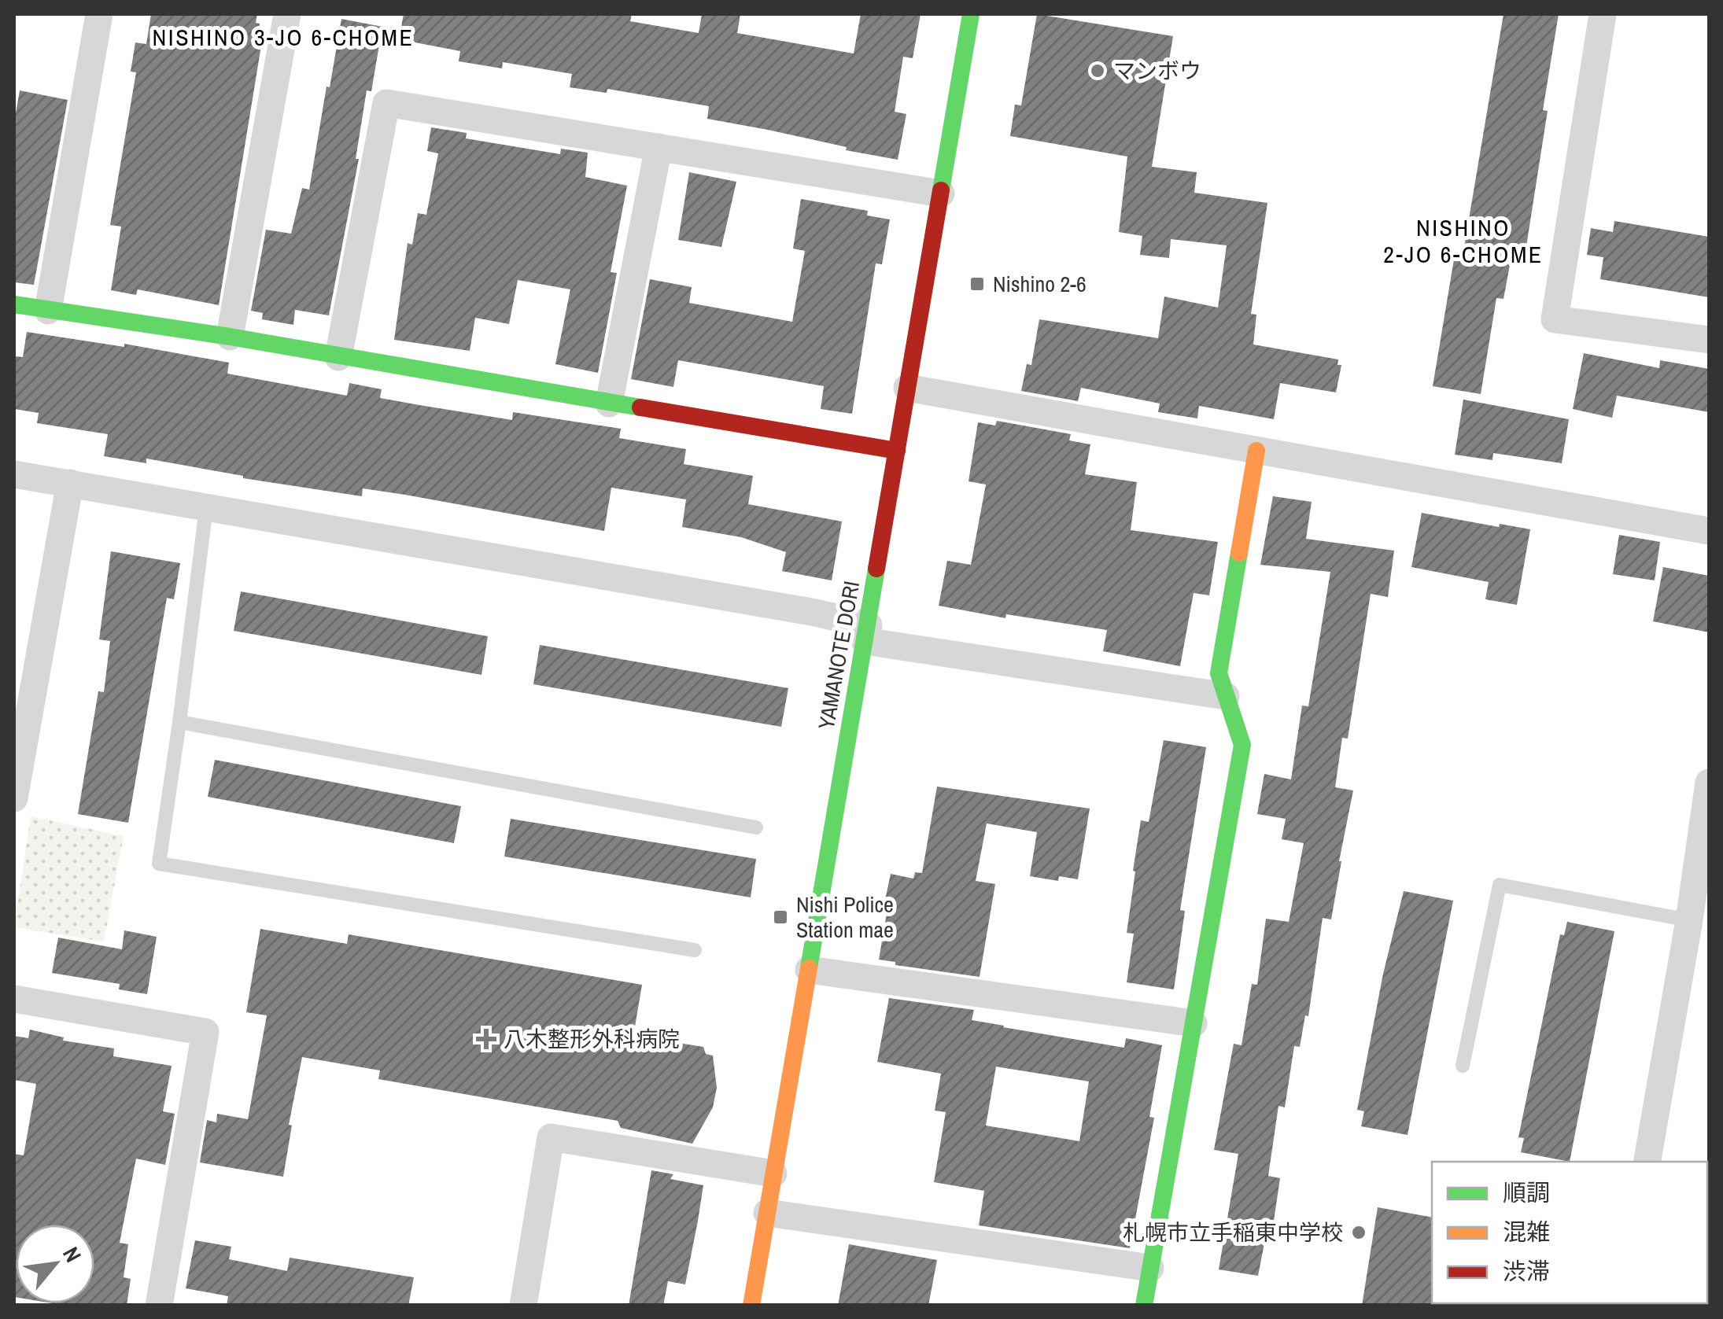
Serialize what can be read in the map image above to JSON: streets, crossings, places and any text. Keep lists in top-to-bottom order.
{
  "streets": {
    "street": ["YAMANOTE DORI"]
  },
  "districts": ["NISHINO 3-JO 6-CHOME", "NISHINO 2-JO 6-CHOME"],
  "places": {
    "other": ["マンボウ", "札幌市立手稲東中学校"],
    "transit": ["Nishino 2-6", "Nishi Police Station mae"],
    "health": ["八木整形外科病院"]
  },
  "legend": ["順調", "混雑", "渋滞"],
  "north": "top right"
}
